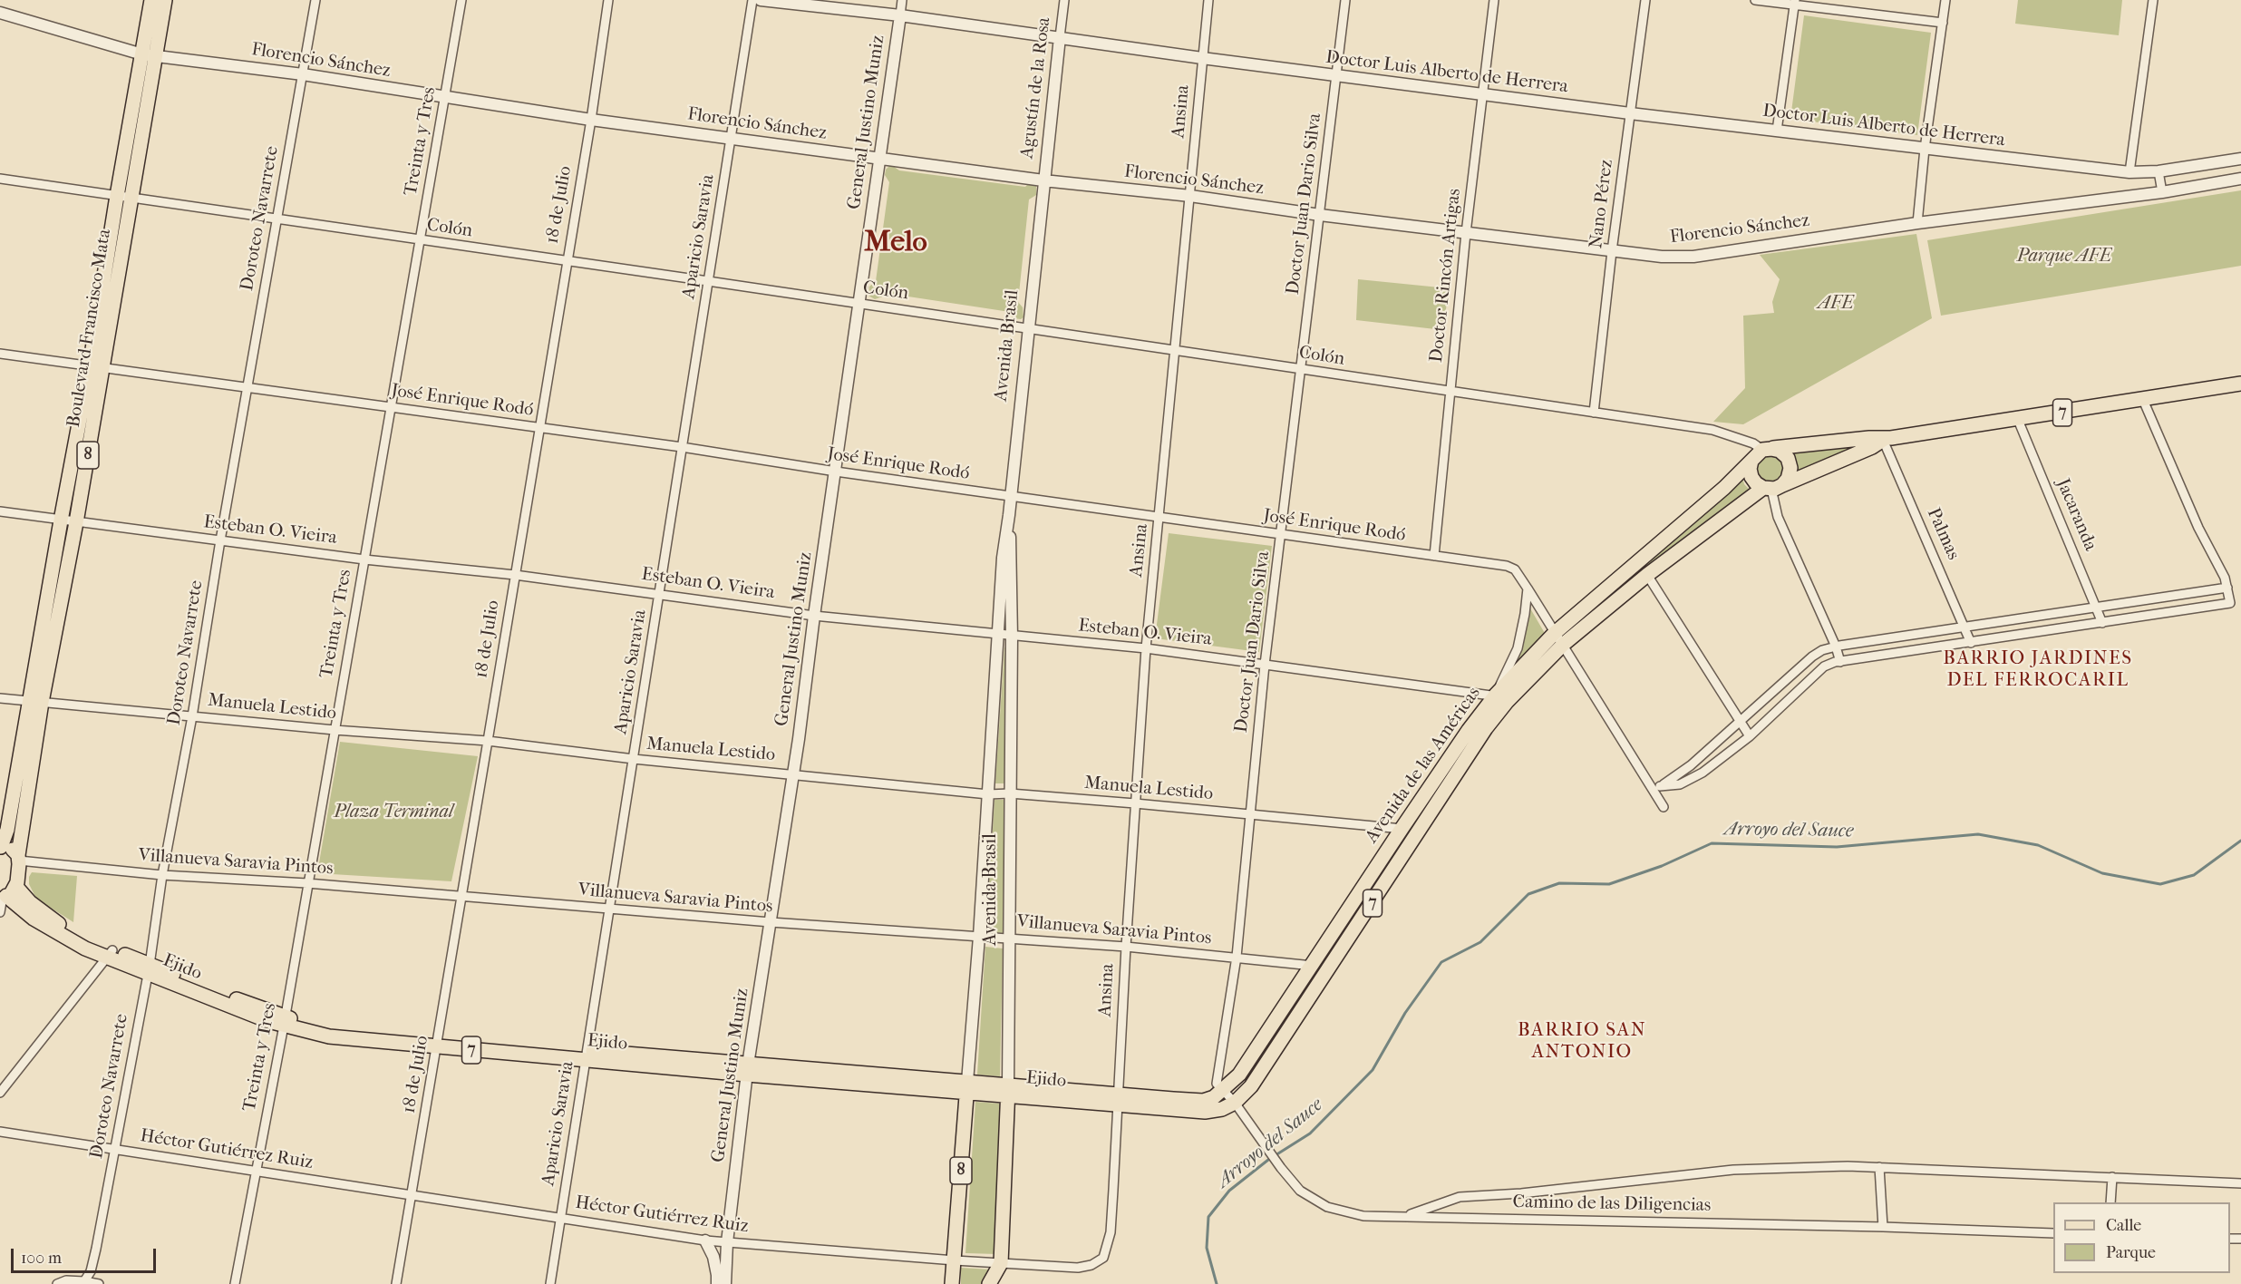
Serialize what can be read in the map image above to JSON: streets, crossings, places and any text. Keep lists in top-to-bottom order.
{
  "streets": {
    "main road": [
      "Boulevard Francisco Mata",
      "Avenida Brasil",
      "7",
      "8",
      "Avenida de las Américas",
      "Ejido"
    ],
    "street": [
      "Florencio Sánchez",
      "Doctor Luis Alberto de Herrera",
      "Agustín de la Rosa",
      "Ansina",
      "General Justino Muniz",
      "Treinta y Tres",
      "Doctor Juan Dario Silva",
      "Nano Pérez",
      "18 de Julio",
      "Doroteo Navarrete",
      "Colón",
      "Aparicio Saravia",
      "Doctor Rincón Artigas",
      "José Enrique Rodó",
      "Jacaranda",
      "Esteban O. Vieira",
      "Palmas",
      "Manuela Lestido",
      "Villanueva Saravia Pintos",
      "Héctor Gutiérrez Ruiz",
      "Camino de las Diligencias"
    ]
  },
  "crossings": [
    ["Florencio Sánchez", "Agustín de la Rosa"],
    ["Florencio Sánchez", "Ansina"],
    ["Florencio Sánchez", "General Justino Muniz"],
    ["Florencio Sánchez", "Treinta y Tres"],
    ["Florencio Sánchez", "Doctor Juan Dario Silva"],
    ["Florencio Sánchez", "Nano Pérez"],
    ["Florencio Sánchez", "18 de Julio"],
    ["Florencio Sánchez", "Doroteo Navarrete"],
    ["Florencio Sánchez", "Aparicio Saravia"],
    ["Florencio Sánchez", "Doctor Rincón Artigas"],
    ["Florencio Sánchez", "Boulevard Francisco Mata"],
    ["Florencio Sánchez", "Avenida Brasil"],
    ["Doctor Luis Alberto de Herrera", "Agustín de la Rosa"],
    ["Doctor Luis Alberto de Herrera", "Ansina"],
    ["Doctor Luis Alberto de Herrera", "General Justino Muniz"],
    ["Doctor Luis Alberto de Herrera", "Doctor Juan Dario Silva"],
    ["Doctor Luis Alberto de Herrera", "Nano Pérez"],
    ["Doctor Luis Alberto de Herrera", "Doctor Rincón Artigas"],
    ["Agustín de la Rosa", "Avenida Brasil"],
    ["Ansina", "Colón"],
    ["Ansina", "José Enrique Rodó"],
    ["Ansina", "Esteban O. Vieira"],
    ["Ansina", "Manuela Lestido"],
    ["Ansina", "Villanueva Saravia Pintos"],
    ["Ansina", "Ejido"],
    ["Ansina", "Héctor Gutiérrez Ruiz"],
    ["General Justino Muniz", "Colón"],
    ["General Justino Muniz", "José Enrique Rodó"],
    ["General Justino Muniz", "Esteban O. Vieira"],
    ["General Justino Muniz", "Manuela Lestido"],
    ["General Justino Muniz", "Villanueva Saravia Pintos"],
    ["General Justino Muniz", "Ejido"],
    ["General Justino Muniz", "Héctor Gutiérrez Ruiz"],
    ["Treinta y Tres", "Colón"],
    ["Treinta y Tres", "José Enrique Rodó"],
    ["Treinta y Tres", "Esteban O. Vieira"],
    ["Treinta y Tres", "Manuela Lestido"],
    ["Treinta y Tres", "Villanueva Saravia Pintos"],
    ["Treinta y Tres", "Ejido"],
    ["Treinta y Tres", "Héctor Gutiérrez Ruiz"],
    ["Doctor Juan Dario Silva", "Colón"],
    ["Doctor Juan Dario Silva", "José Enrique Rodó"],
    ["Doctor Juan Dario Silva", "Esteban O. Vieira"],
    ["Doctor Juan Dario Silva", "Manuela Lestido"],
    ["Doctor Juan Dario Silva", "Avenida de las Américas"],
    ["Doctor Juan Dario Silva", "Villanueva Saravia Pintos"],
    ["Doctor Juan Dario Silva", "Ejido"],
    ["Doctor Juan Dario Silva", "Camino de las Diligencias"],
    ["Nano Pérez", "Colón"],
    ["18 de Julio", "Colón"],
    ["18 de Julio", "José Enrique Rodó"],
    ["18 de Julio", "Esteban O. Vieira"],
    ["18 de Julio", "Manuela Lestido"],
    ["18 de Julio", "Villanueva Saravia Pintos"],
    ["18 de Julio", "Ejido"],
    ["18 de Julio", "Héctor Gutiérrez Ruiz"],
    ["Doroteo Navarrete", "Colón"],
    ["Doroteo Navarrete", "José Enrique Rodó"],
    ["Doroteo Navarrete", "Esteban O. Vieira"],
    ["Doroteo Navarrete", "Manuela Lestido"],
    ["Doroteo Navarrete", "Villanueva Saravia Pintos"],
    ["Doroteo Navarrete", "Ejido"],
    ["Doroteo Navarrete", "Héctor Gutiérrez Ruiz"],
    ["Colón", "Aparicio Saravia"],
    ["Colón", "Doctor Rincón Artigas"],
    ["Colón", "Boulevard Francisco Mata"],
    ["Colón", "Avenida Brasil"],
    ["Colón", "Avenida de las Américas"],
    ["Aparicio Saravia", "José Enrique Rodó"],
    ["Aparicio Saravia", "Esteban O. Vieira"],
    ["Aparicio Saravia", "Manuela Lestido"],
    ["Aparicio Saravia", "Villanueva Saravia Pintos"],
    ["Aparicio Saravia", "Ejido"],
    ["Aparicio Saravia", "Héctor Gutiérrez Ruiz"],
    ["Doctor Rincón Artigas", "José Enrique Rodó"],
    ["Boulevard Francisco Mata", "José Enrique Rodó"],
    ["Boulevard Francisco Mata", "Esteban O. Vieira"],
    ["Boulevard Francisco Mata", "Manuela Lestido"],
    ["Boulevard Francisco Mata", "Villanueva Saravia Pintos"],
    ["Boulevard Francisco Mata", "Ejido"],
    ["Avenida Brasil", "José Enrique Rodó"],
    ["Avenida Brasil", "8"],
    ["Avenida Brasil", "Esteban O. Vieira"],
    ["Avenida Brasil", "Manuela Lestido"],
    ["Avenida Brasil", "Villanueva Saravia Pintos"],
    ["Avenida Brasil", "Ejido"],
    ["Avenida Brasil", "Héctor Gutiérrez Ruiz"],
    ["José Enrique Rodó", "Avenida de las Américas"],
    ["8", "Héctor Gutiérrez Ruiz"],
    ["Jacaranda", "Avenida de las Américas"],
    ["Esteban O. Vieira", "Avenida de las Américas"],
    ["Palmas", "Avenida de las Américas"],
    ["Manuela Lestido", "Avenida de las Américas"],
    ["Avenida de las Américas", "Villanueva Saravia Pintos"],
    ["Avenida de las Américas", "Ejido"],
    ["Avenida de las Américas", "Camino de las Diligencias"],
    ["Ejido", "Héctor Gutiérrez Ruiz"],
    ["Ejido", "Camino de las Diligencias"]
  ],
  "districts": ["Melo", "BARRIO JARDINES DEL FERROCARIL", "BARRIO SAN ANTONIO"],
  "water": ["Arroyo del Sauce"],
  "parks": ["Parque AFE", "AFE", "Plaza Terminal"],
  "legend": ["Calle", "Parque"],
  "scale_bar": "100 m"
}
